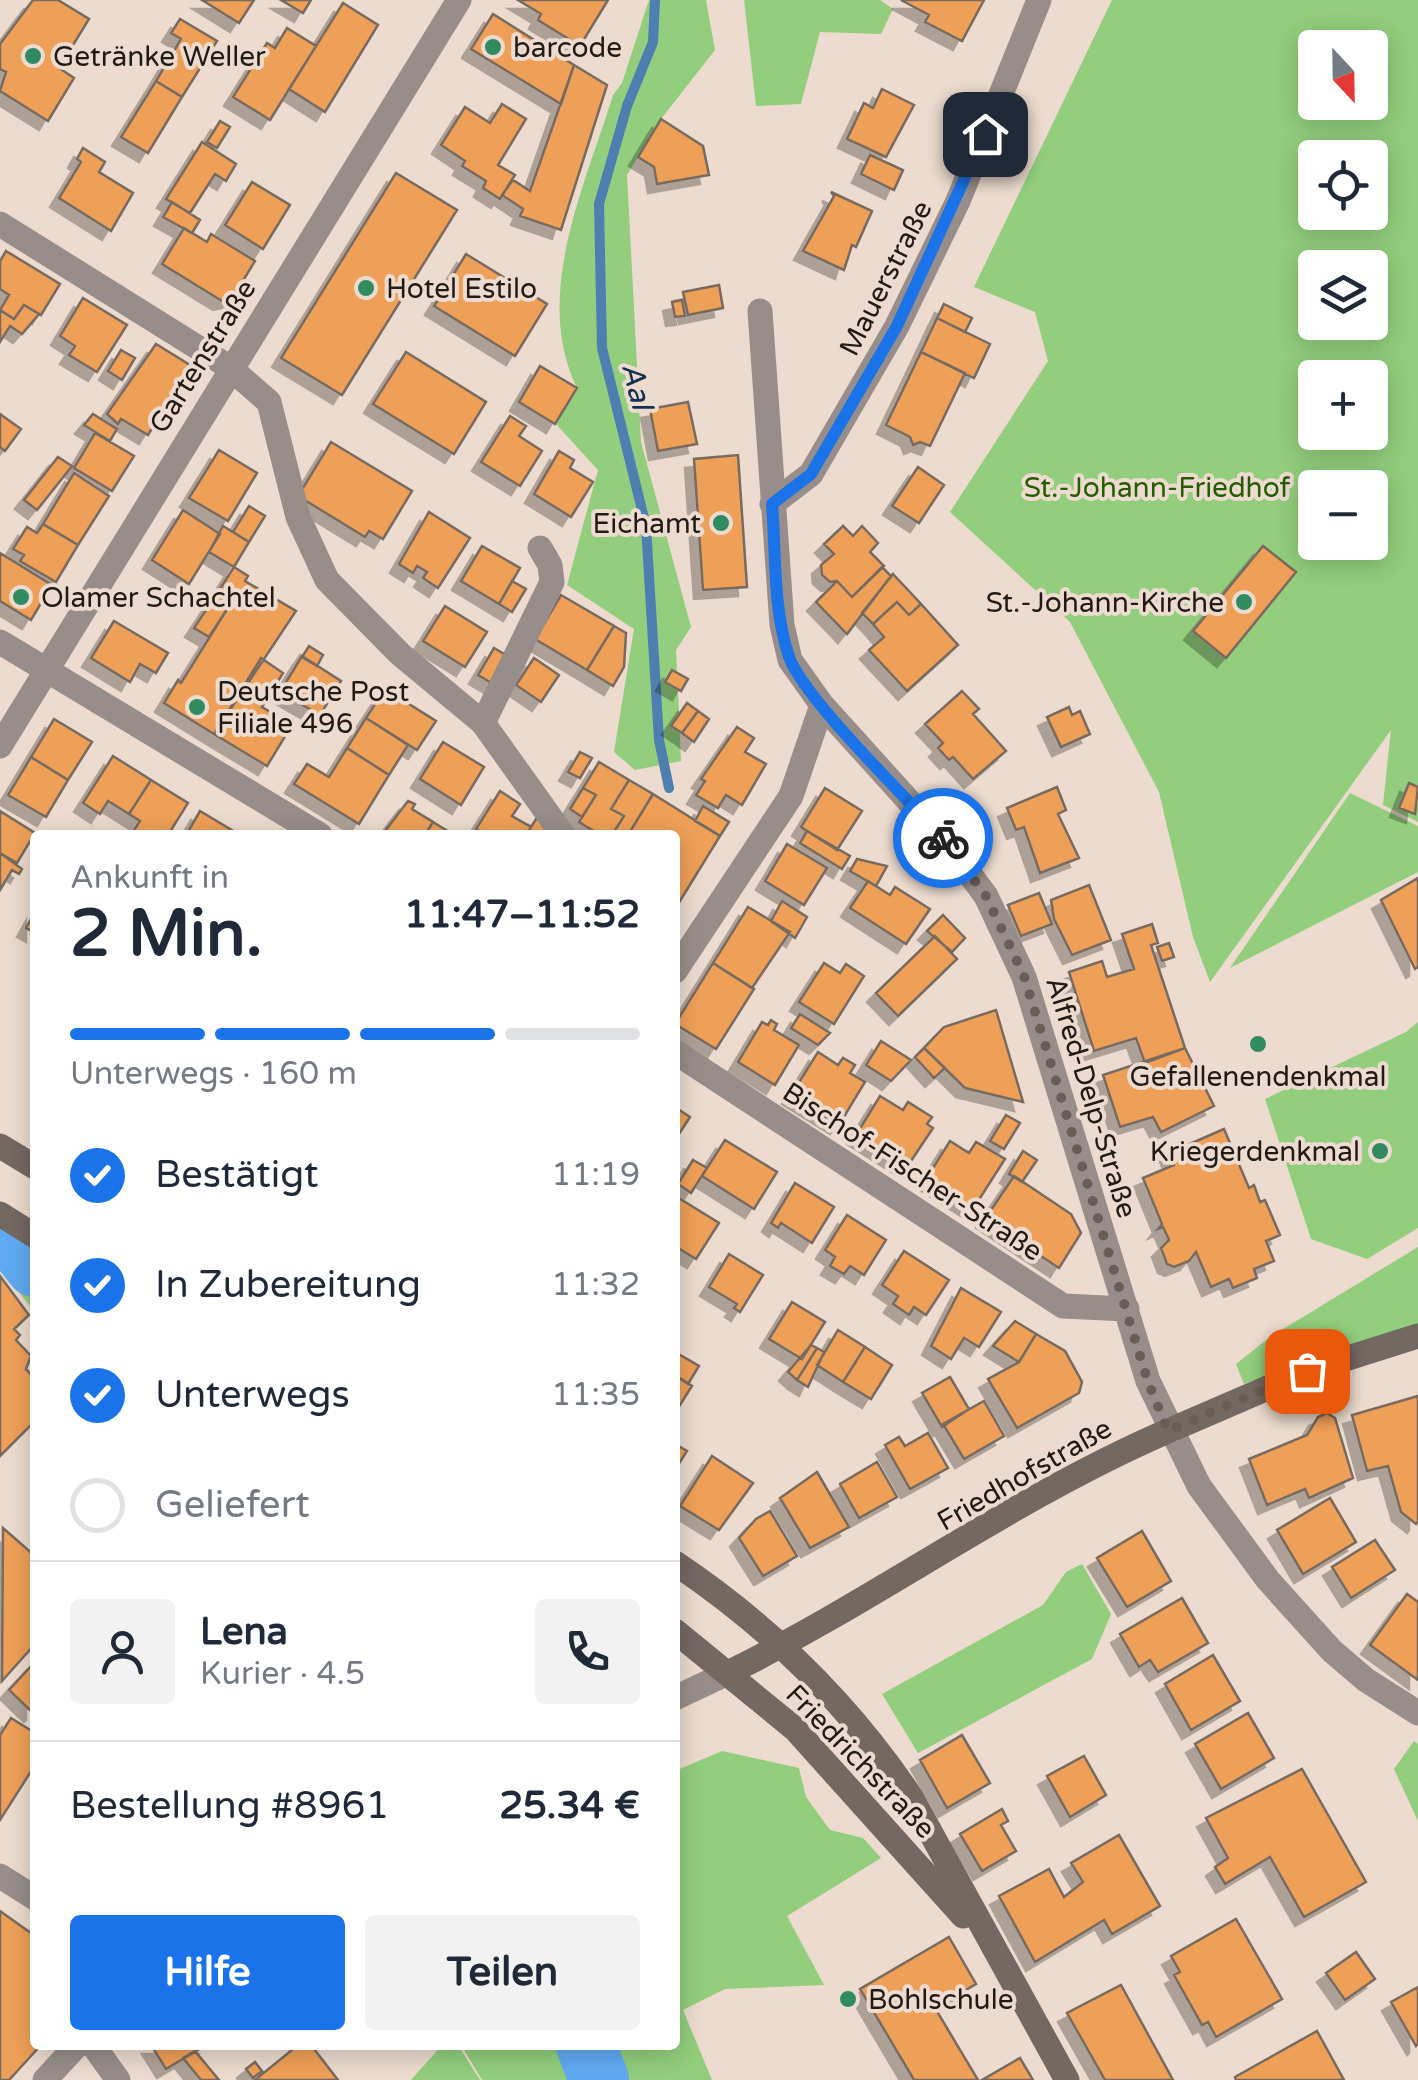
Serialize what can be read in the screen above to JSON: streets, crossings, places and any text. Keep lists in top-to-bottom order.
{
  "streets": {
    "main road": ["Friedhofstraße", "Friedrichstraße"],
    "street": [
      "Mauerstraße",
      "Gartenstraße",
      "Alfred-Delp-Straße",
      "Bischof-Fischer-Straße"
    ]
  },
  "crossings": [
    ["Mauerstraße", "Alfred-Delp-Straße"],
    ["Alfred-Delp-Straße", "Bischof-Fischer-Straße"],
    ["Alfred-Delp-Straße", "Friedhofstraße"],
    ["Friedhofstraße", "Friedrichstraße"]
  ],
  "water": ["Aal"],
  "parks": ["St.-Johann-Friedhof"],
  "places": [
    "barcode",
    "Getränke Weller",
    "Hotel Estilo",
    "Eichamt",
    "Olamer Schachtel",
    "St.-Johann-Kirche",
    "Deutsche Post Filiale 496",
    "Gefallenendenkmal",
    "Kriegerdenkmal",
    "Bohlschule"
  ],
  "north": "bottom",
  "page": {
    "map_buttons": ["+", "−"],
    "heading": ["2 Min.", "Ankunft in", "11:47–11:52"],
    "panel": [
      "Lena",
      "Kurier · 4.5",
      "Bestellung #8961",
      "25.34 €"
    ],
    "bar": "Unterwegs · 160 m",
    "list": [
      ["Bestätigt", "11:19"],
      ["In Zubereitung", "11:32"],
      ["Unterwegs", "11:35"],
      "Geliefert"
    ],
    "buttons": ["Hilfe", "Teilen"]
  }
}
